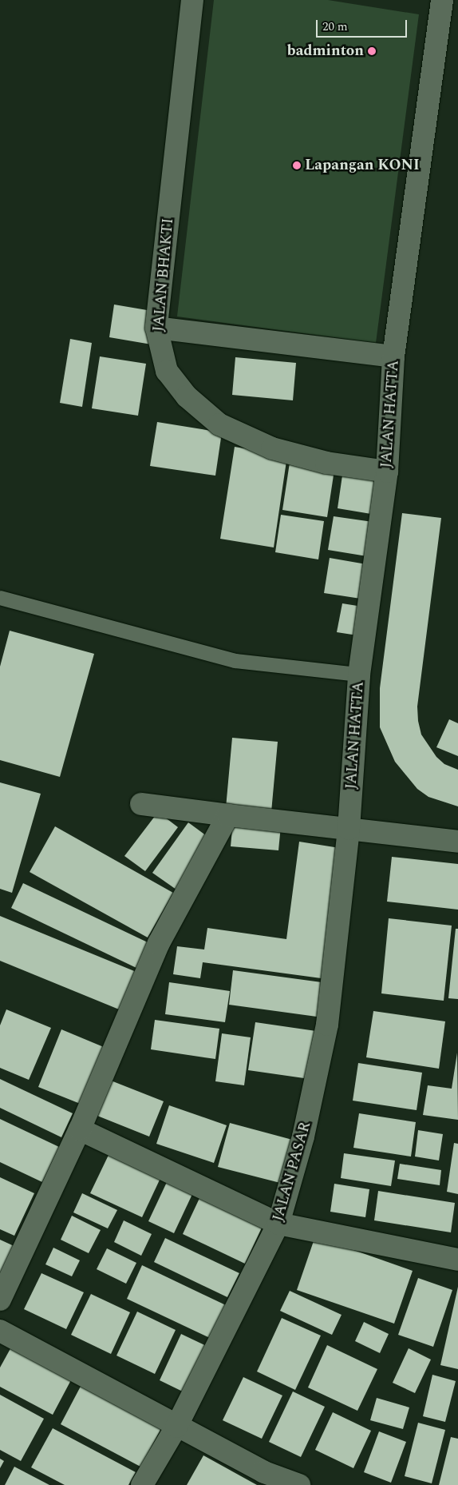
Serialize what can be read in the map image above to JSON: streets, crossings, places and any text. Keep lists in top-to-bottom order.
{
  "streets": {
    "street": ["JALAN BHAKTI", "JALAN HATTA", "JALAN PASAR"]
  },
  "crossings": [
    ["JALAN BHAKTI", "JALAN HATTA"],
    ["JALAN HATTA", "JALAN PASAR"]
  ],
  "places": ["badminton", "Lapangan KONI"],
  "scale_bar": "20 m"
}
